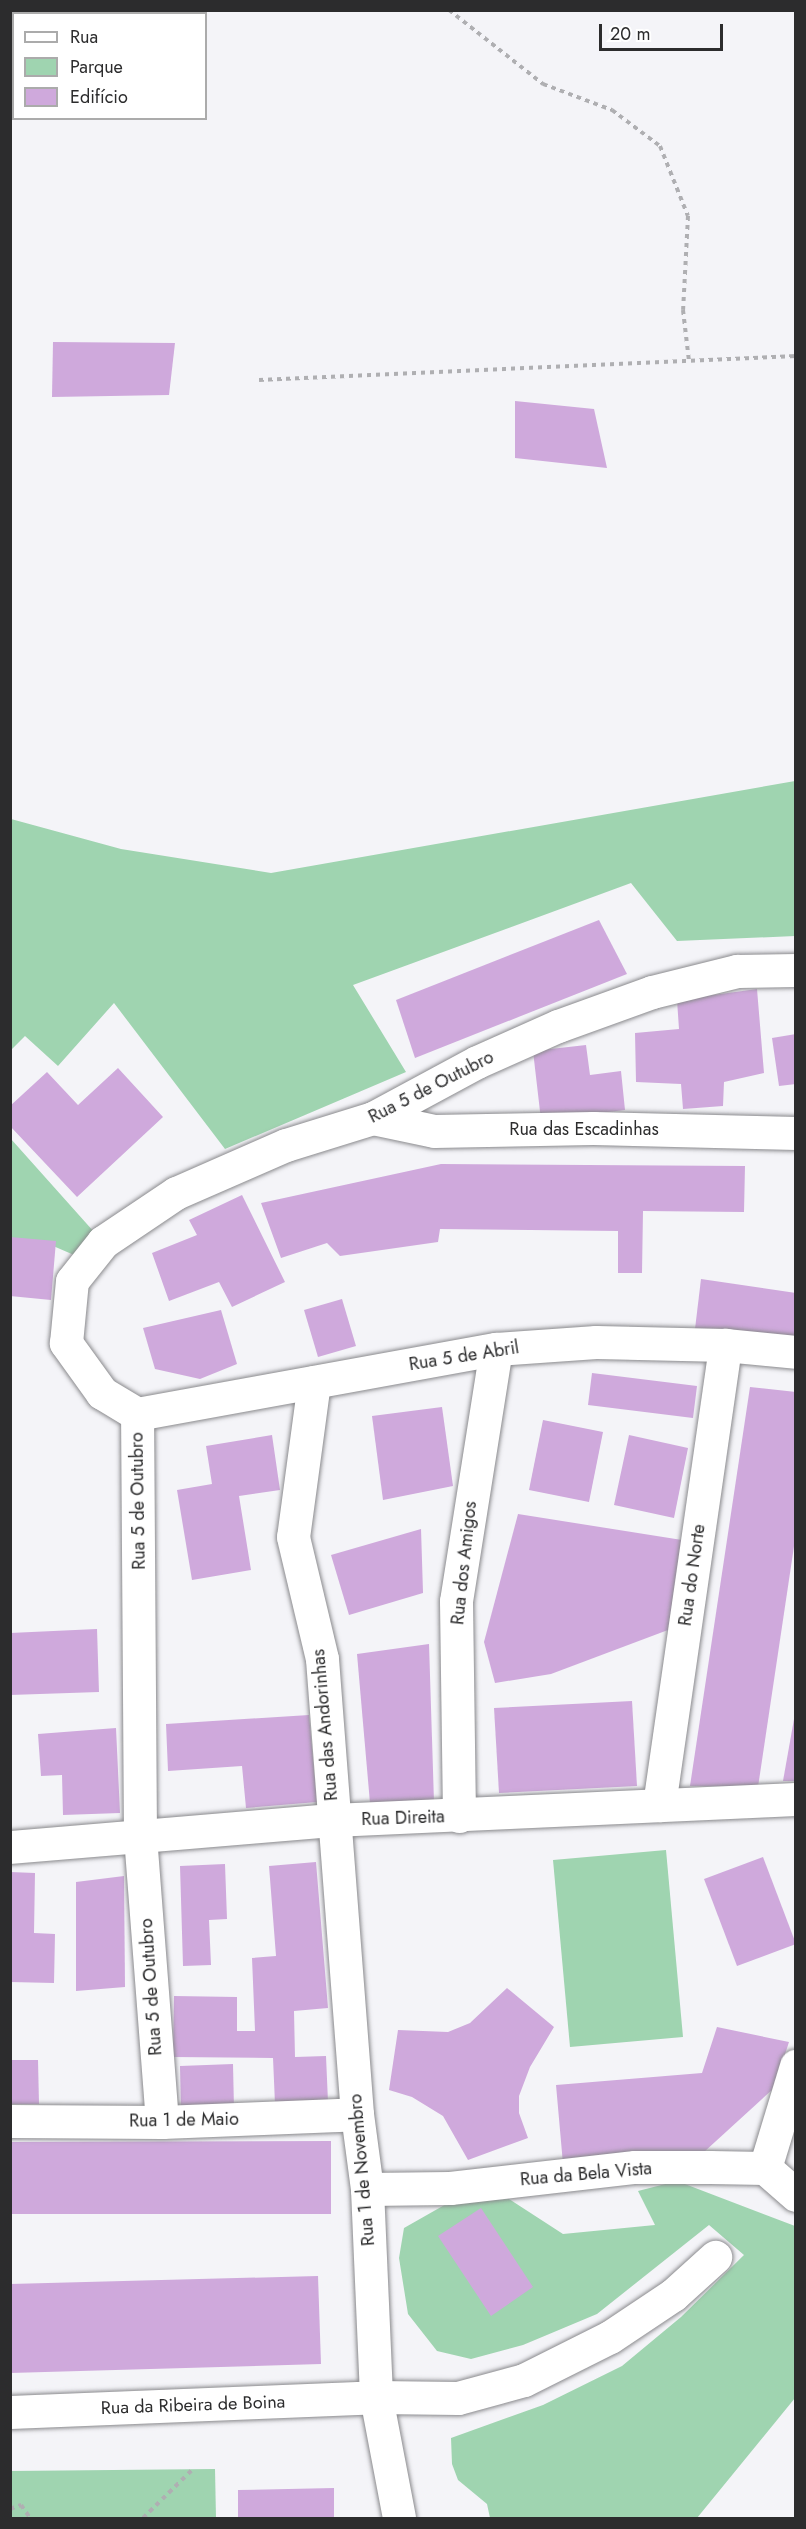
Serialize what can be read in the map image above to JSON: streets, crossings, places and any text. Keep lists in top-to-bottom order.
{
  "streets": {
    "street": [
      "Rua 5 de Outubro",
      "Rua das Escadinhas",
      "Rua 5 de Abril",
      "Rua dos Amigos",
      "Rua do Norte",
      "Rua das Andorinhas",
      "Rua Direita",
      "Rua 1 de Maio",
      "Rua 1 de Novembro",
      "Rua da Bela Vista",
      "Rua da Ribeira de Boina"
    ]
  },
  "crossings": [
    ["Rua 5 de Outubro", "Rua das Escadinhas"],
    ["Rua 5 de Outubro", "Rua 5 de Abril"],
    ["Rua 5 de Outubro", "Rua Direita"],
    ["Rua 5 de Outubro", "Rua 1 de Maio"],
    ["Rua 5 de Abril", "Rua dos Amigos"],
    ["Rua 5 de Abril", "Rua do Norte"],
    ["Rua 5 de Abril", "Rua das Andorinhas"],
    ["Rua dos Amigos", "Rua Direita"],
    ["Rua do Norte", "Rua Direita"],
    ["Rua das Andorinhas", "Rua Direita"],
    ["Rua das Andorinhas", "Rua 1 de Novembro"],
    ["Rua Direita", "Rua 1 de Novembro"],
    ["Rua 1 de Maio", "Rua 1 de Novembro"],
    ["Rua 1 de Novembro", "Rua da Bela Vista"],
    ["Rua 1 de Novembro", "Rua da Ribeira de Boina"]
  ],
  "legend": ["Rua", "Parque", "Edifício"],
  "scale_bar": "20 m"
}
